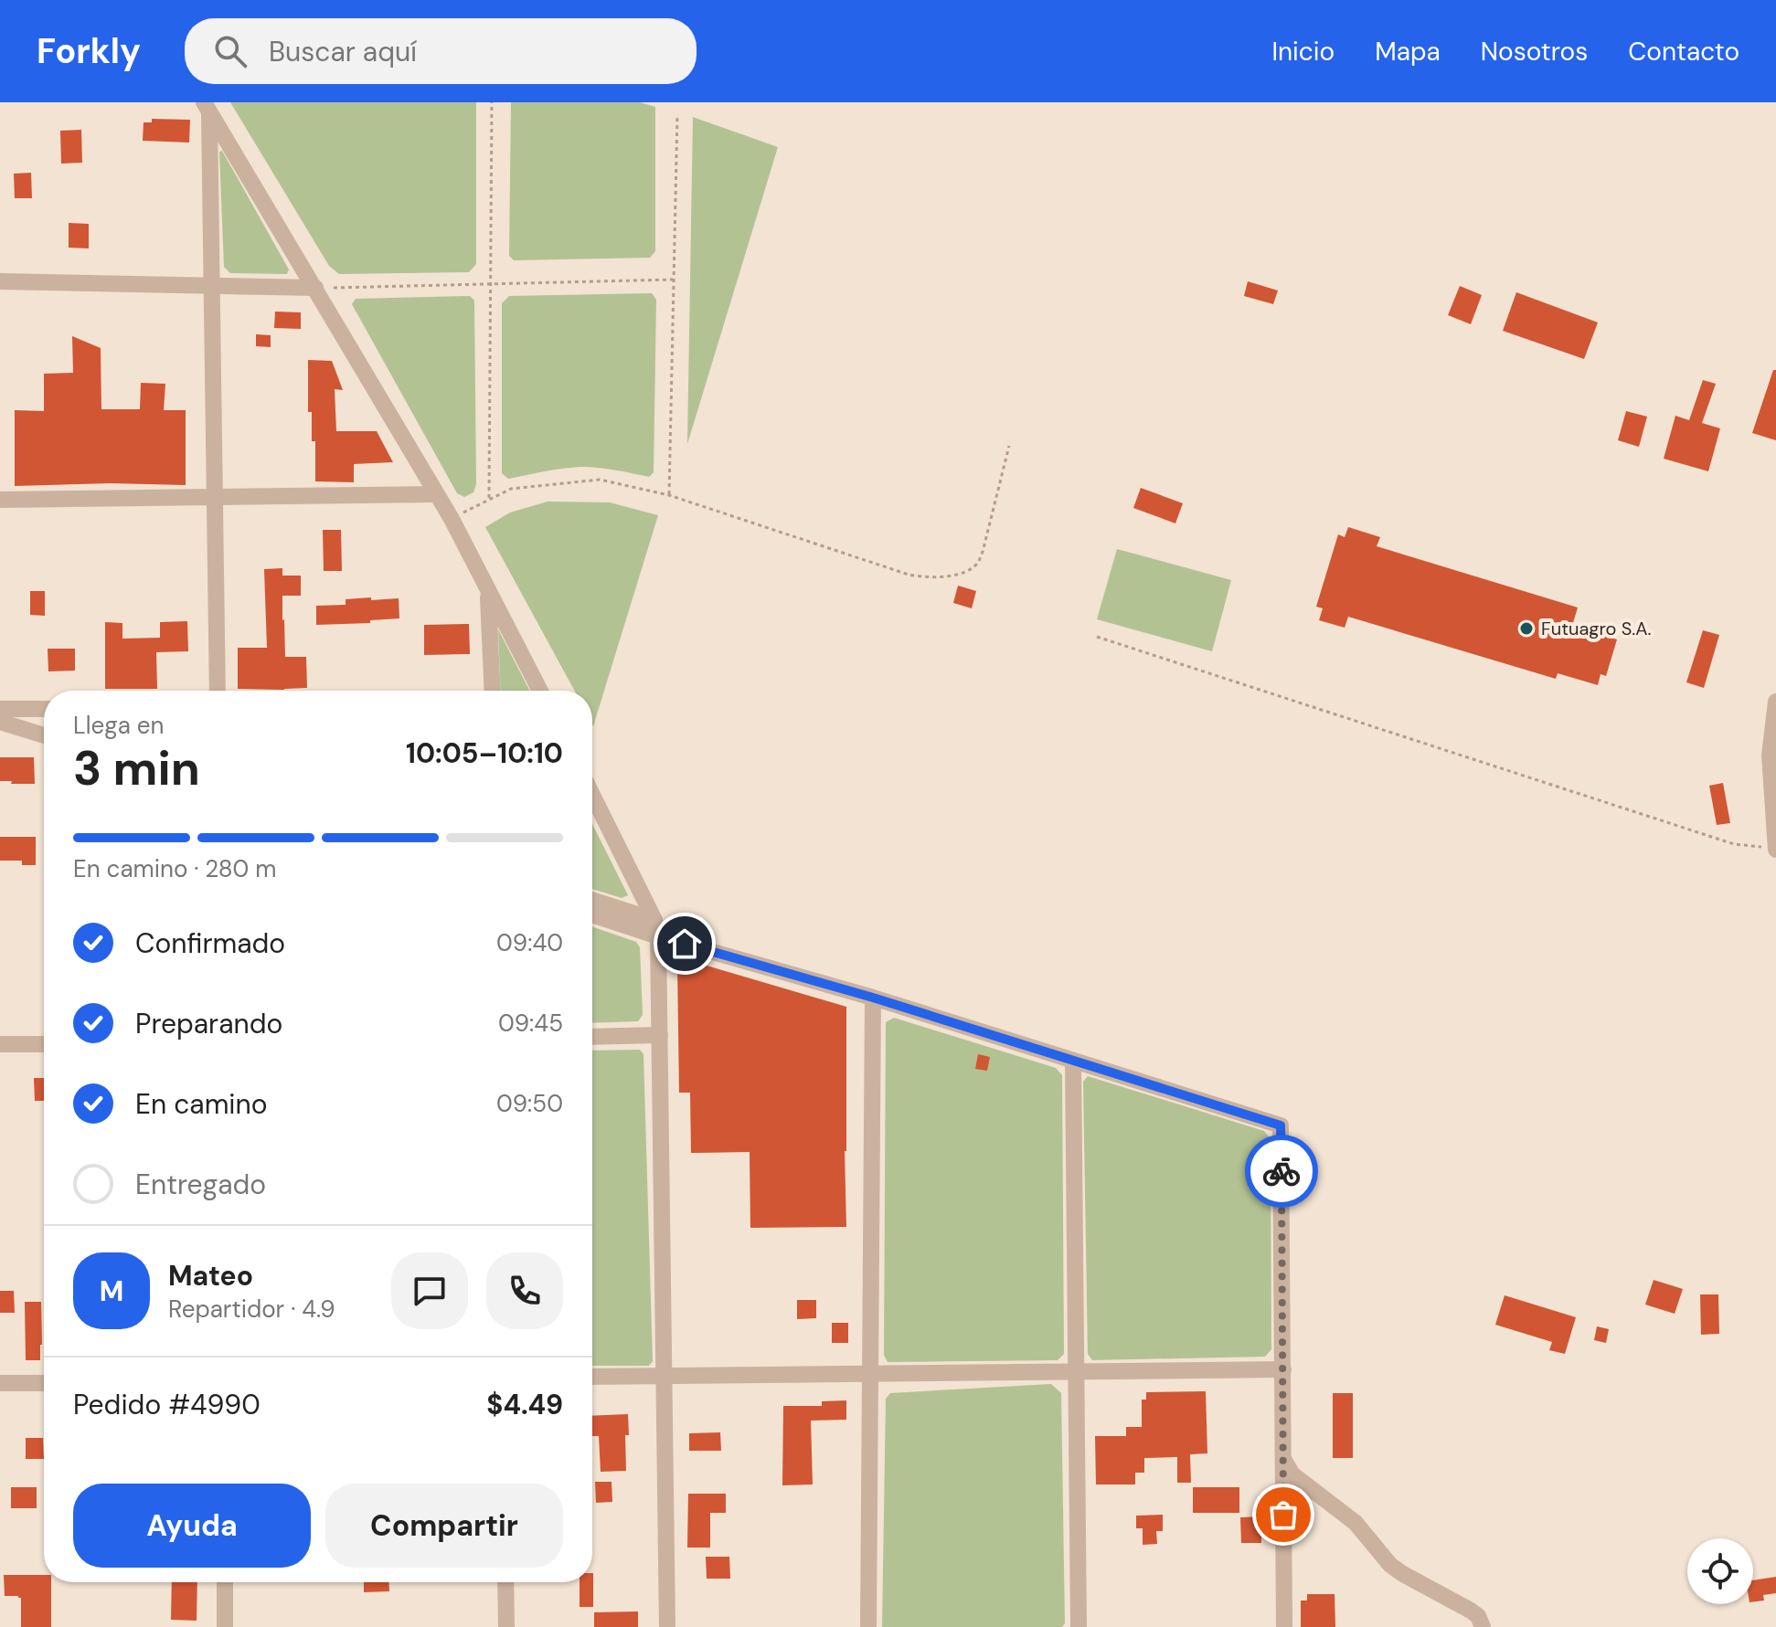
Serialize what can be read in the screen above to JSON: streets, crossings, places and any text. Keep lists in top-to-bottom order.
{
  "places": ["Futuagro S.A."],
  "page": {
    "header": "Forkly",
    "search": "Buscar aquí",
    "nav": [
      "Inicio",
      "Mapa",
      "Nosotros",
      "Contacto"
    ],
    "heading": ["3 min", "Llega en", "10:05–10:10"],
    "panel": [
      "Mateo",
      "Repartidor · 4.9",
      "Pedido #4990",
      "$4.49"
    ],
    "bar": "En camino · 280 m",
    "list": [
      ["Confirmado", "09:40"],
      ["Preparando", "09:45"],
      ["En camino", "09:50"],
      "Entregado"
    ],
    "round": "M",
    "buttons": ["Ayuda", "Compartir"]
  }
}
